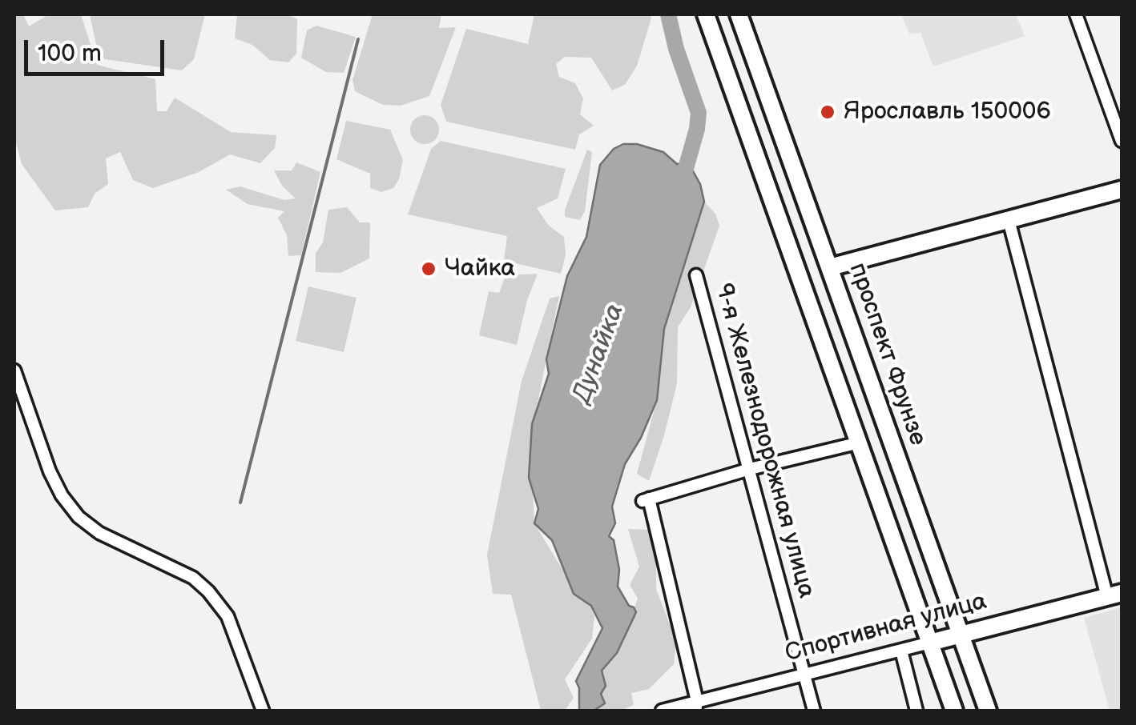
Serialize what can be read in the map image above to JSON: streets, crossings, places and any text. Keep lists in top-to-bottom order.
{
  "streets": {
    "main road": ["проспект Фрунзе", "Спортивная улица"],
    "street": ["9-я Железнодорожная улица"]
  },
  "crossings": [
    ["проспект Фрунзе", "Спортивная улица"],
    ["9-я Железнодорожная улица", "Спортивная улица"]
  ],
  "water": ["Дунайка"],
  "places": ["Ярославль 150006", "Чайка"],
  "scale_bar": "100 m"
}
